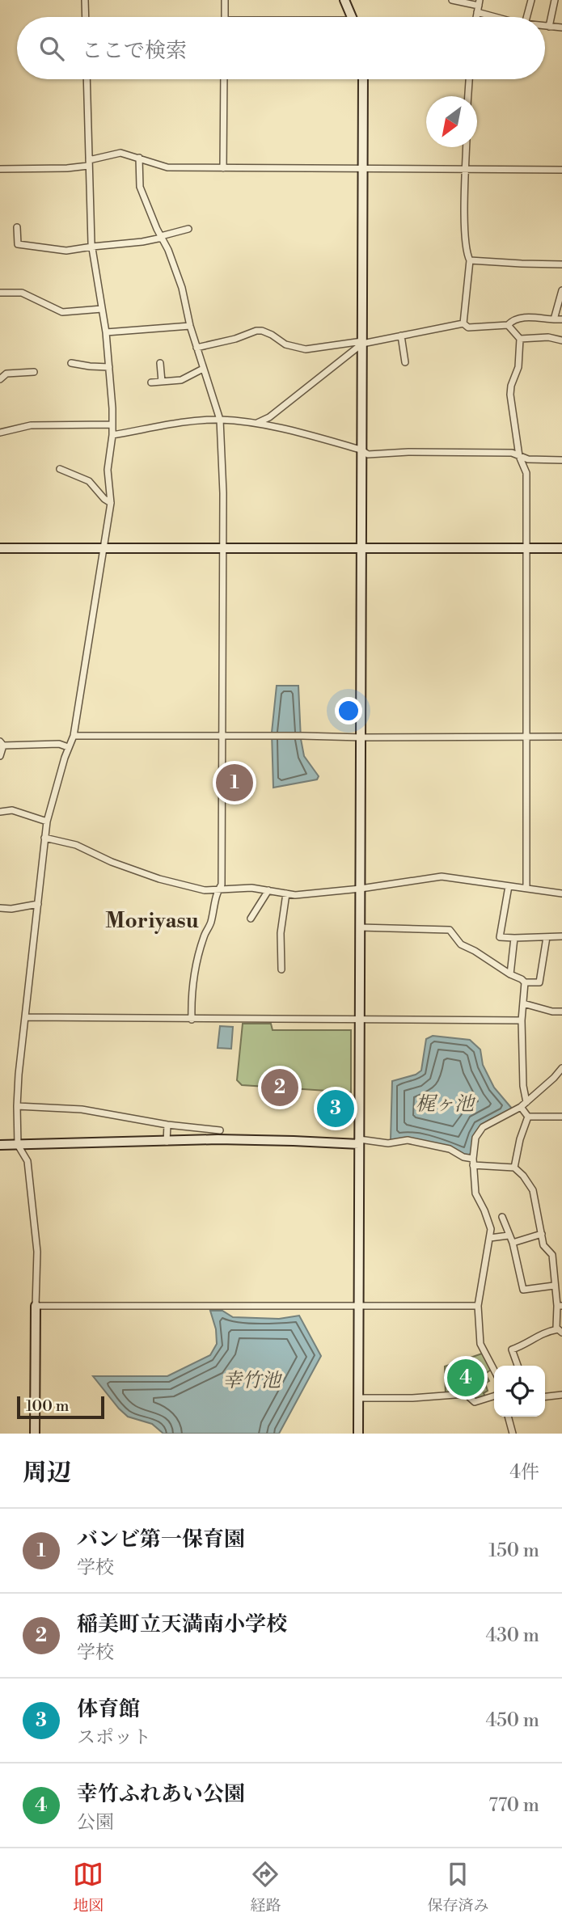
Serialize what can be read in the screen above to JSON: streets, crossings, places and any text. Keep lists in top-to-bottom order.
{
  "districts": ["Moriyasu"],
  "water": ["梶ヶ池", "幸竹池"],
  "scale_bar": "100 m",
  "north": "bottom left",
  "page": {
    "search": "ここで検索",
    "pins": [
      "1",
      "2",
      "3",
      "4"
    ],
    "scale": "100 m",
    "heading": ["周辺", "4件"],
    "list": [
      {
        "mark": "1",
        "name": "バンビ第一保育園",
        "note": "学校",
        "value": "150 m"
      },
      {
        "mark": "2",
        "name": "稲美町立天満南小学校",
        "note": "学校",
        "value": "430 m"
      },
      {
        "mark": "3",
        "name": "体育館",
        "note": "スポット",
        "value": "450 m"
      },
      {
        "mark": "4",
        "name": "幸竹ふれあい公園",
        "note": "公園",
        "value": "770 m"
      }
    ],
    "nav": ["地図", "経路", "保存済み"]
  }
}
